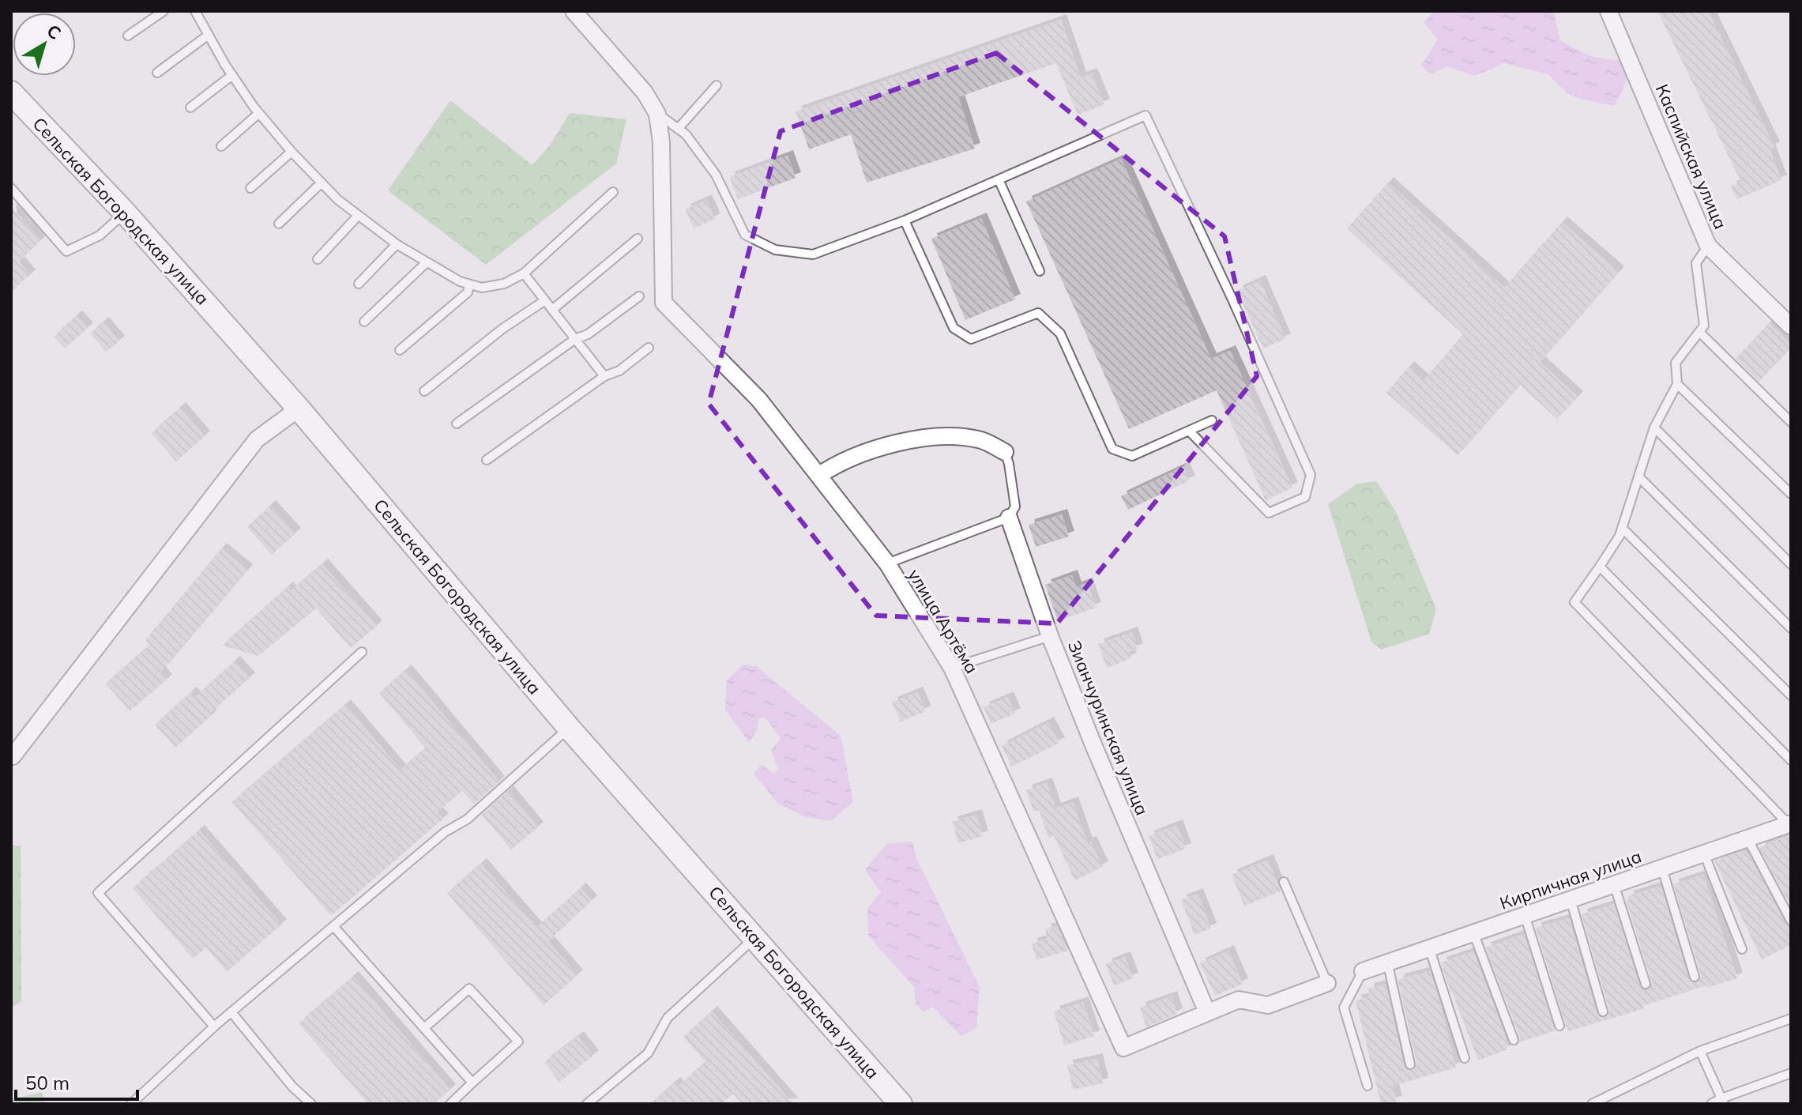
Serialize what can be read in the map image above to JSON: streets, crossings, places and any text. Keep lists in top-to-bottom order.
{
  "streets": {
    "main road": ["Сельская Богородская улица"],
    "street": [
      "Каспийская улица",
      "улица Артёма",
      "Зианчуринская улица",
      "Кирпичная улица"
    ]
  },
  "crossings": [
    ["улица Артёма", "Зианчуринская улица"]
  ],
  "scale_bar": "50 m",
  "north": "top right"
}
